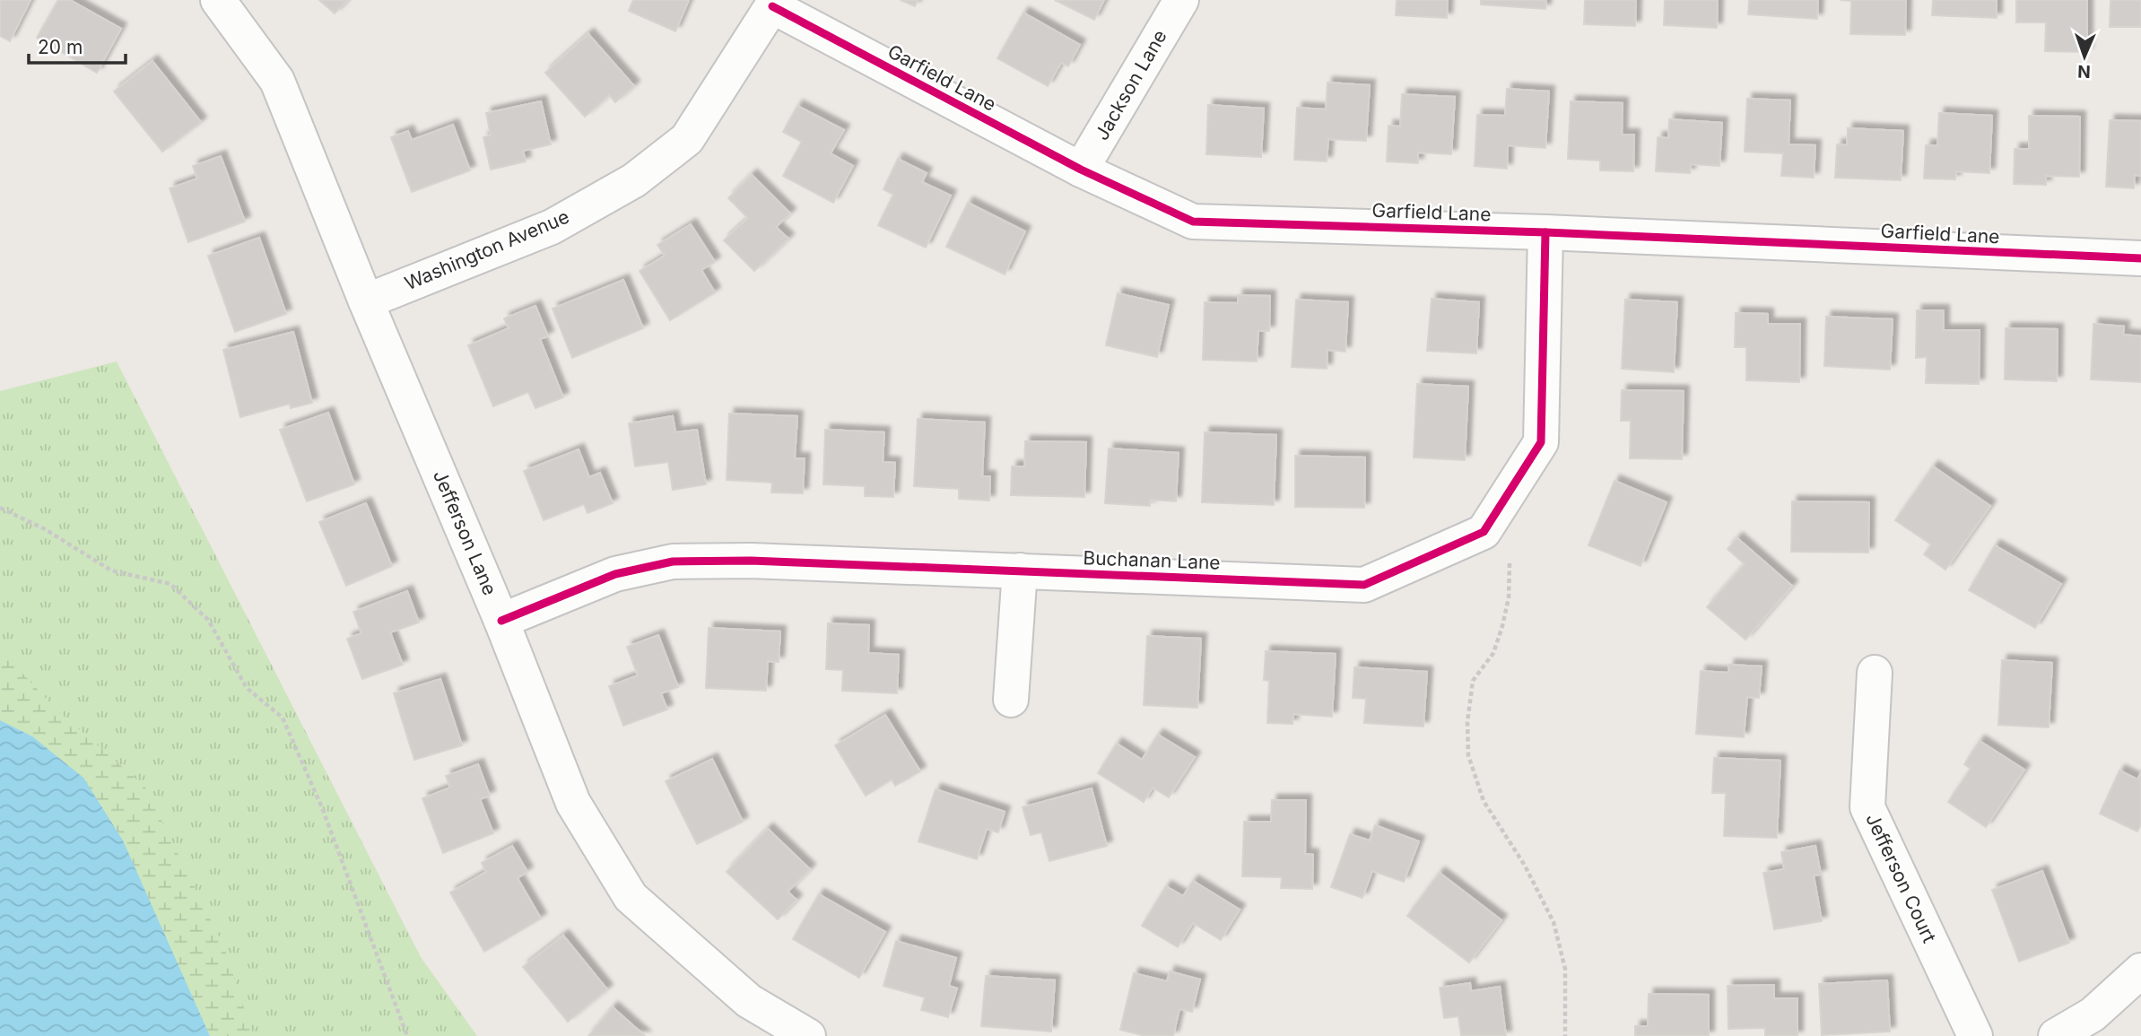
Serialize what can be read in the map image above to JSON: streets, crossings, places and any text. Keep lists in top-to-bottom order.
{
  "streets": {
    "street": [
      "Garfield Lane",
      "Jackson Lane",
      "Washington Avenue",
      "Jefferson Lane",
      "Buchanan Lane",
      "Jefferson Court"
    ]
  },
  "crossings": [
    ["Garfield Lane", "Jackson Lane"],
    ["Garfield Lane", "Washington Avenue"],
    ["Garfield Lane", "Buchanan Lane"],
    ["Washington Avenue", "Jefferson Lane"],
    ["Jefferson Lane", "Buchanan Lane"]
  ],
  "scale_bar": "20 m",
  "north": "bottom"
}
